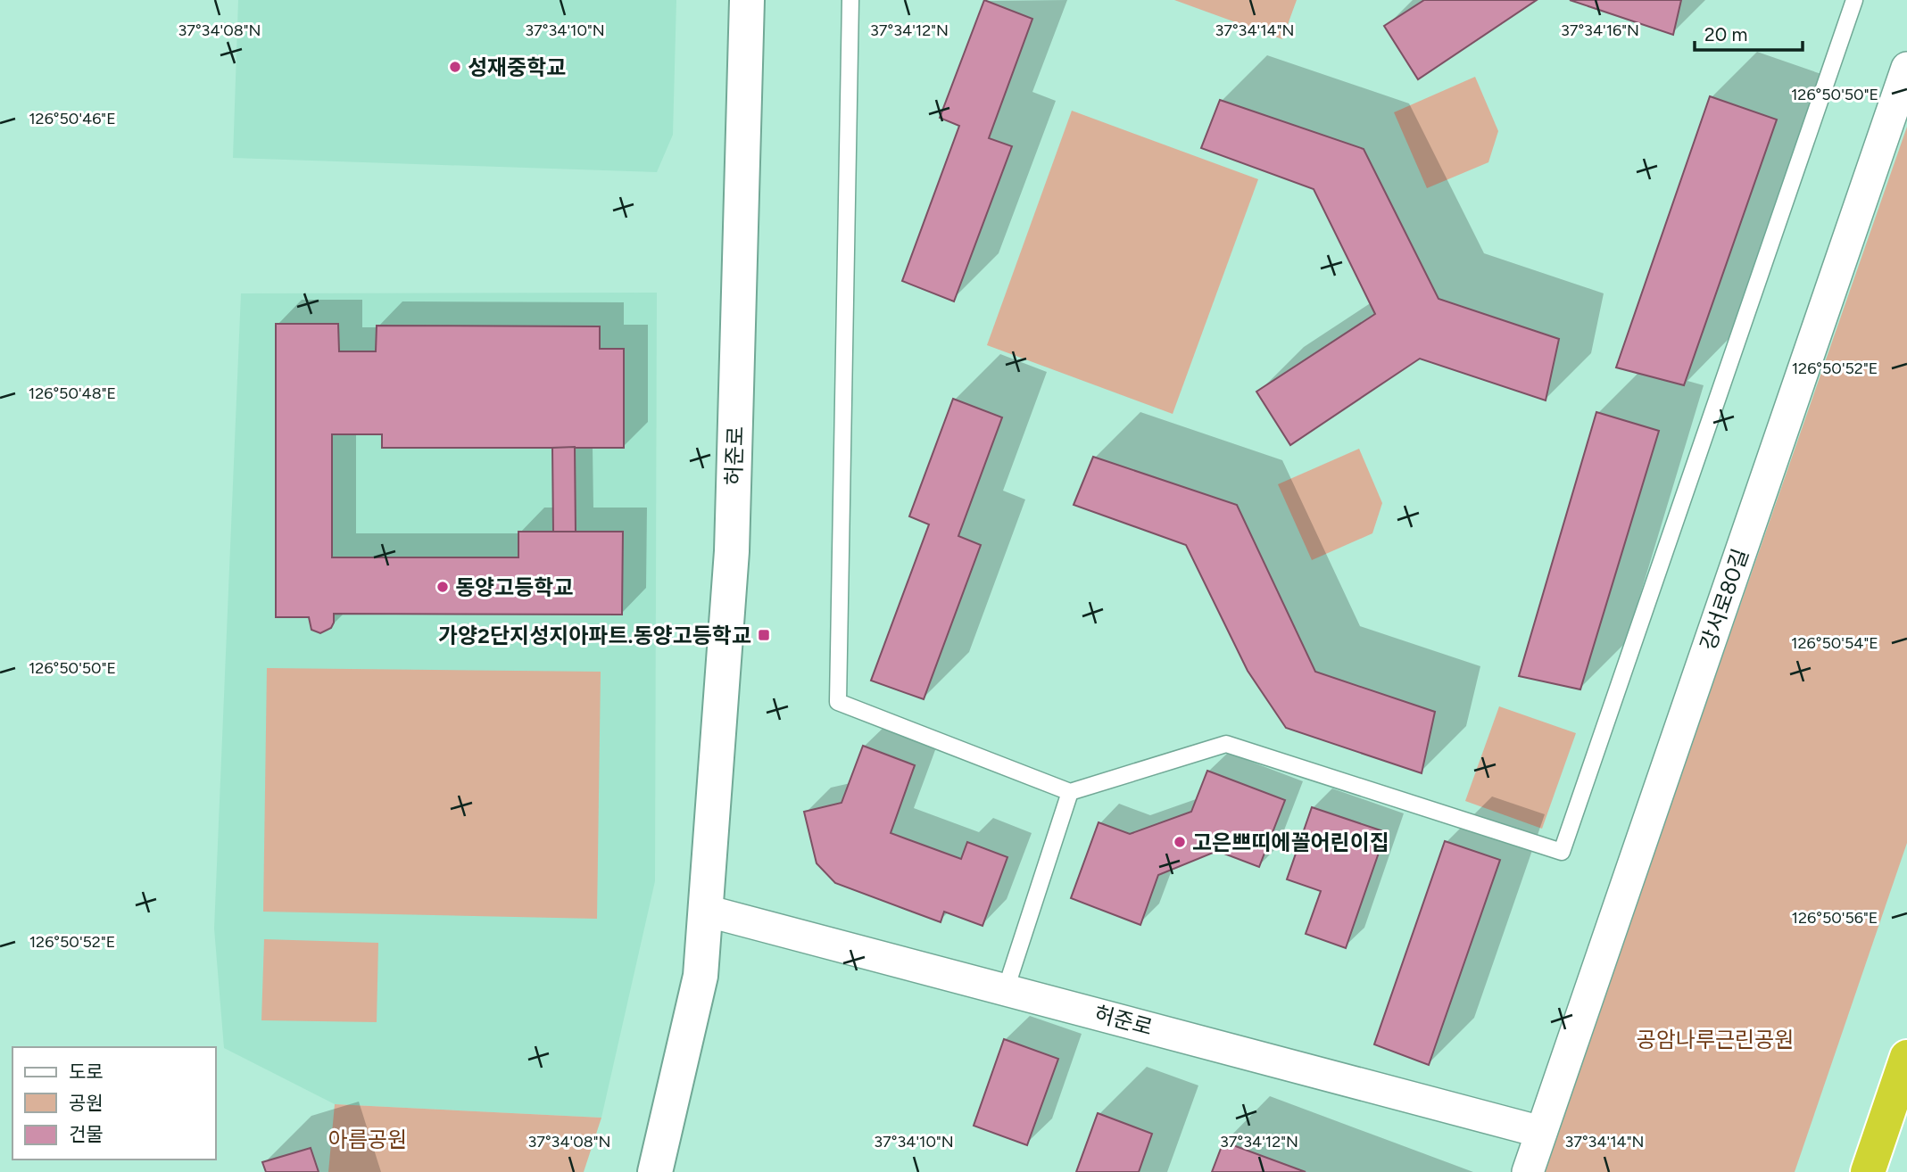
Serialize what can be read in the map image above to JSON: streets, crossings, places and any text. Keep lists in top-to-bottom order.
{
  "streets": {
    "street": ["허준로", "강서로80길"]
  },
  "crossings": [
    ["허준로", "강서로80길"]
  ],
  "parks": ["공암나루근린공원", "아름공원"],
  "places": {
    "other": ["성재중학교", "동양고등학교", "고은쁘띠에꼴어린이집"],
    "transit": ["가양2단지성지아파트.동양고등학교"]
  },
  "legend": ["도로", "공원", "건물"],
  "scale_bar": "20 m",
  "coordinates": [
    "37°34'08\"N",
    "37°34'10\"N",
    "37°34'12\"N",
    "37°34'14\"N",
    "37°34'16\"N",
    "126°50'50\"E",
    "126°50'46\"E",
    "126°50'52\"E",
    "126°50'48\"E",
    "126°50'54\"E",
    "126°50'56\"E"
  ]
}
